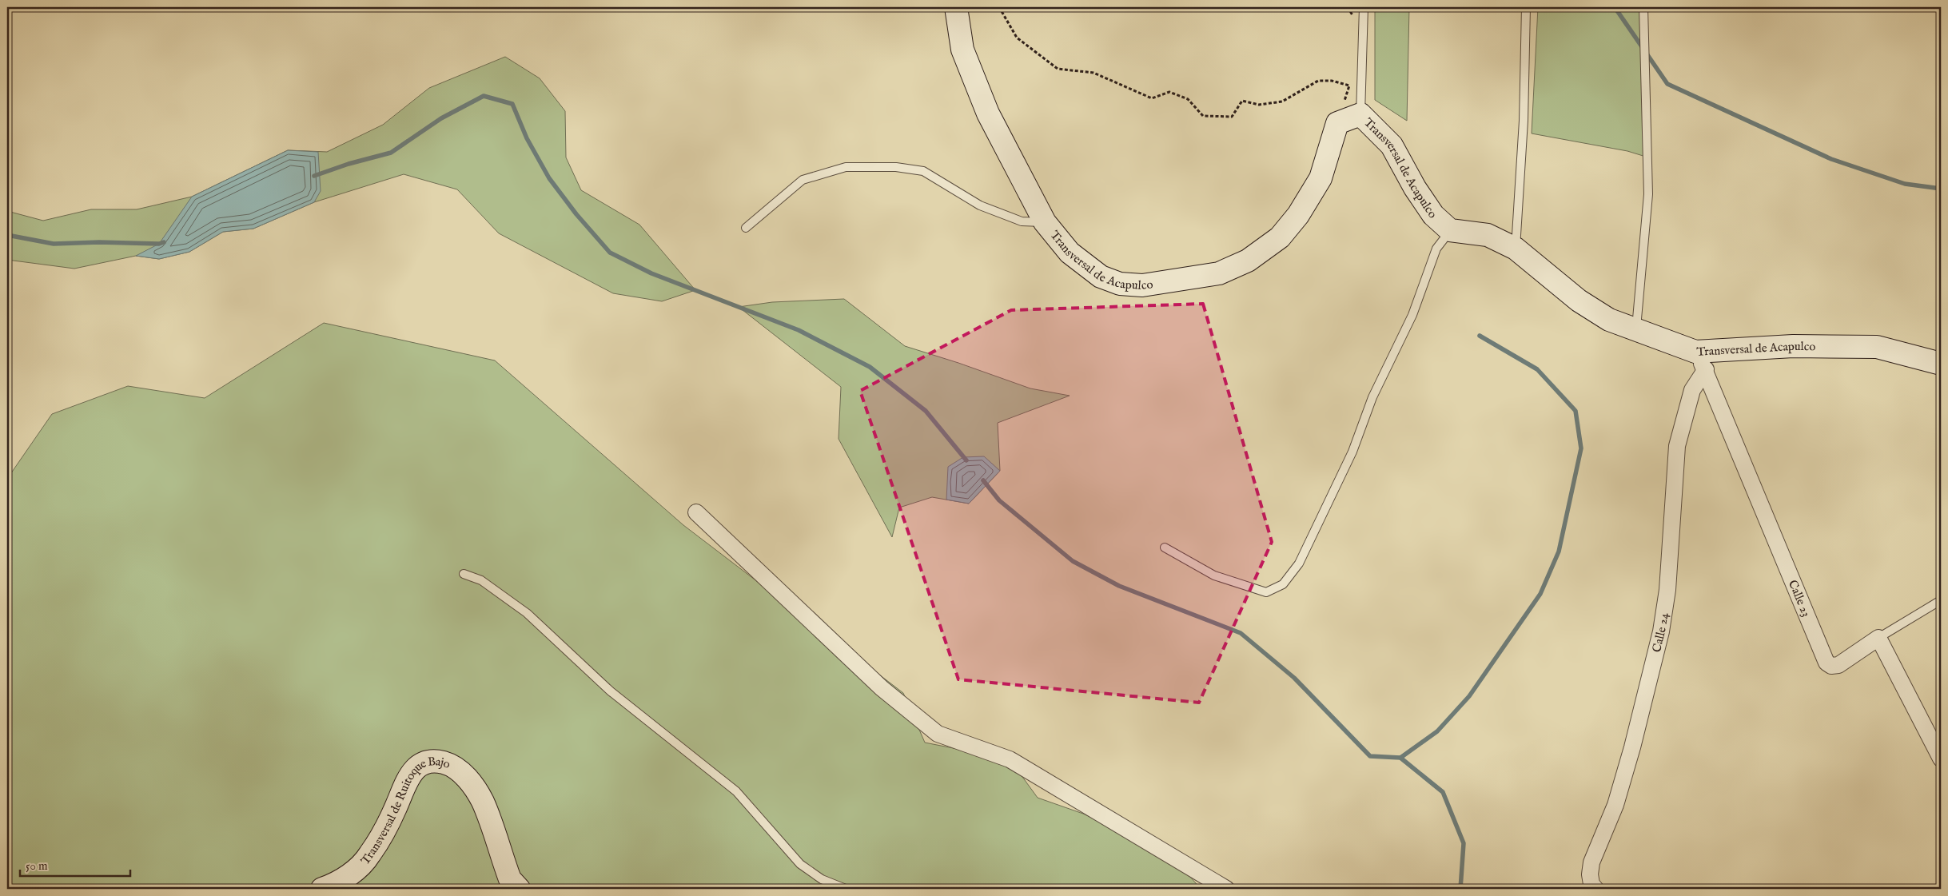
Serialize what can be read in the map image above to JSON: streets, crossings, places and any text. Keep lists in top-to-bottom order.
{
  "streets": {
    "street": [
      "Transversal de Acapulco",
      "Calle 23",
      "Calle 24",
      "Transversal de Ruitoque Bajo"
    ]
  },
  "crossings": [
    ["Transversal de Acapulco", "Calle 23"],
    ["Transversal de Acapulco", "Calle 24"],
    ["Calle 23", "Calle 24"]
  ],
  "scale_bar": "50 m"
}
